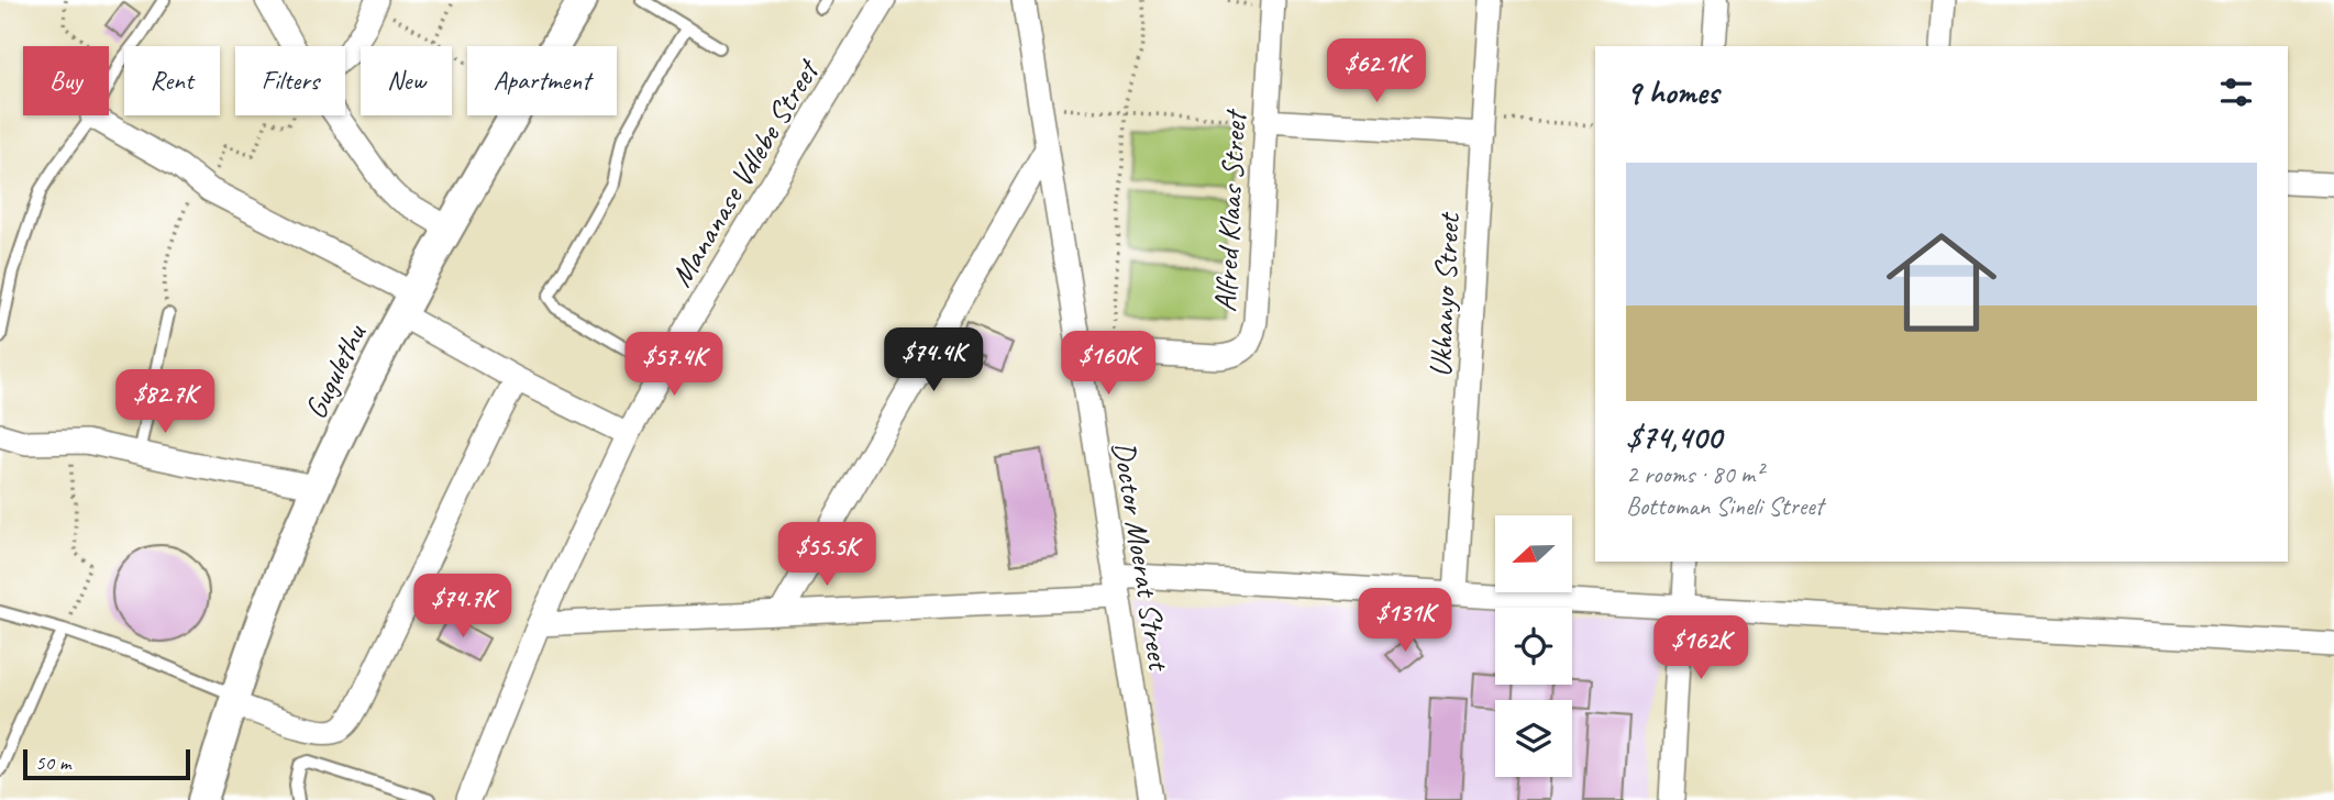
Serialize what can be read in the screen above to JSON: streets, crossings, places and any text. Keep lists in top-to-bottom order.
{
  "streets": {
    "street": [
      "Mananase Vdlebe Street",
      "Alfred Klaas Street",
      "Ukhanyo Street",
      "Gugulethu",
      "Doctor Moerat Street"
    ]
  },
  "crossings": [
    ["Alfred Klaas Street", "Doctor Moerat Street"]
  ],
  "scale_bar": "50 m",
  "north": "left",
  "page": {
    "price": [
      "$62.1K",
      "$74.4K",
      "$160K",
      "$57.4K",
      "$82.7K",
      "$55.5K",
      "$74.7K",
      "$131K",
      "$162K"
    ],
    "chip": [
      "Buy",
      "Rent",
      "Filters",
      "New",
      "Apartment"
    ],
    "heading": "9 homes",
    "list": [
      {
        "name": "$74,400",
        "note": "2 rooms · 80 m² · Bottoman Sineli Street"
      }
    ],
    "scale": "50 m"
  }
}
